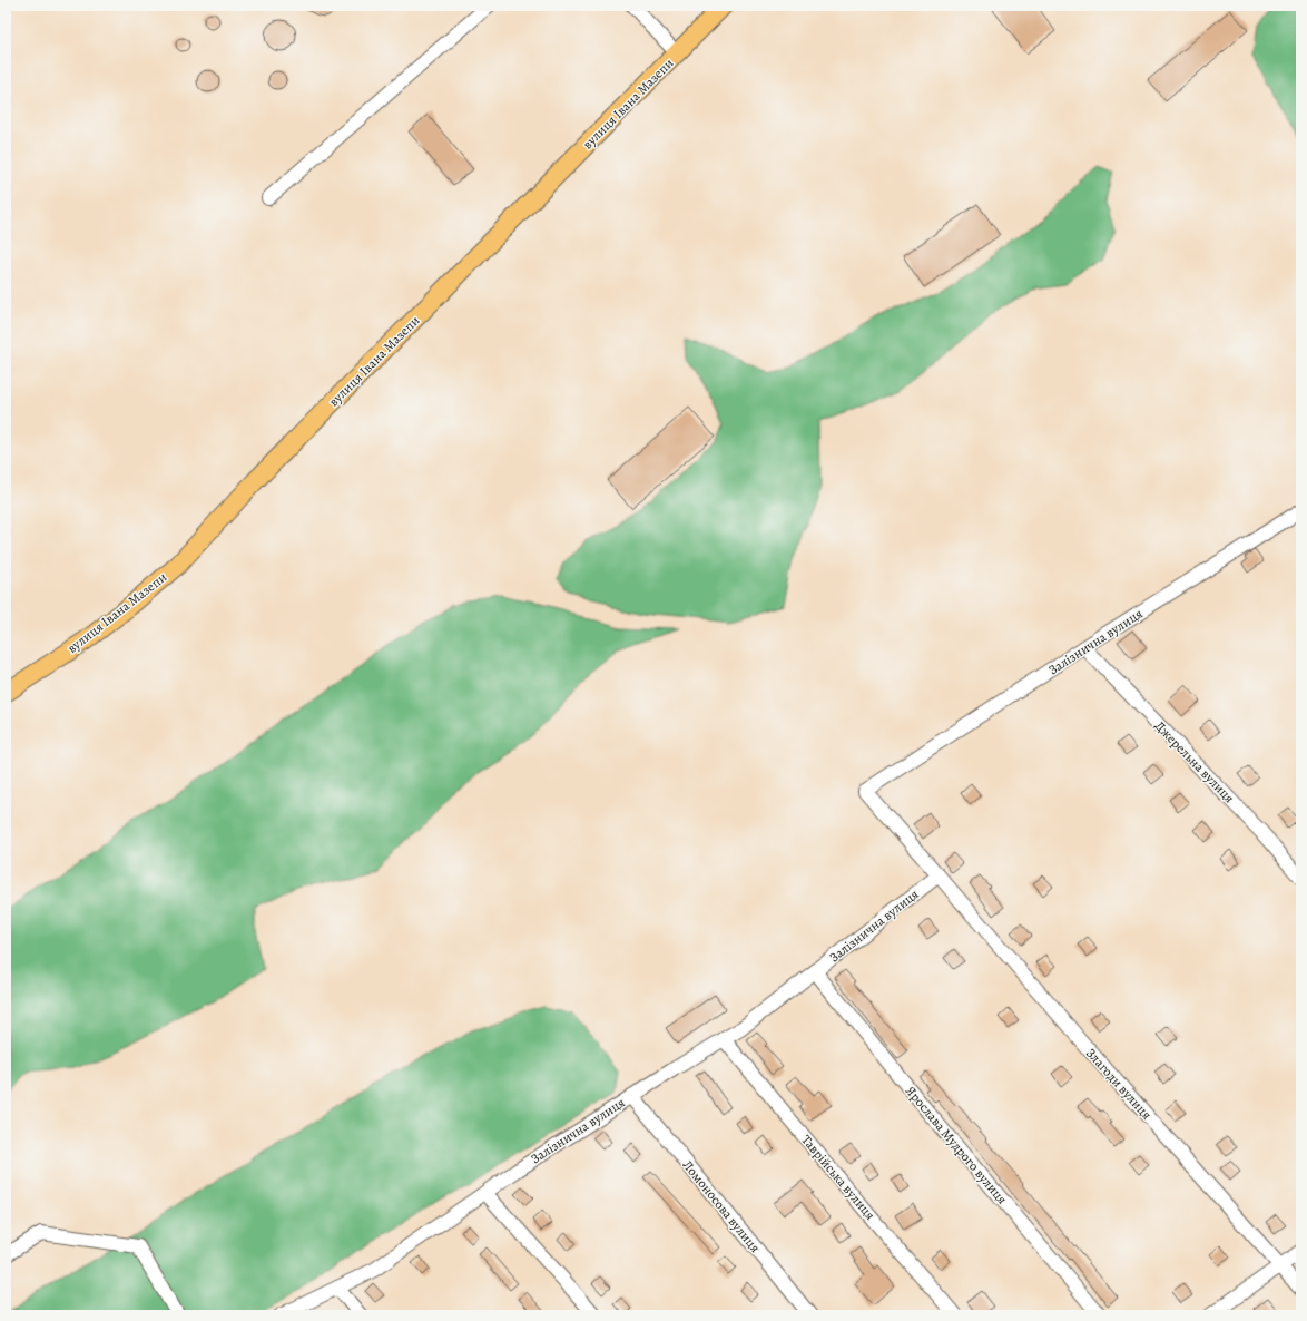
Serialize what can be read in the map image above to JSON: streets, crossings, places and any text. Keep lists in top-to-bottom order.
{
  "streets": {
    "main road": ["вулиця Івана Мазепи"],
    "street": [
      "Залізнична вулиця",
      "Джерельна вулиця",
      "Злагоди вулиця",
      "Ярослава Мудрого вулиця",
      "Таврійська вулиця",
      "Ломоносова вулиця"
    ]
  },
  "crossings": [
    ["Залізнична вулиця", "Джерельна вулиця"],
    ["Залізнична вулиця", "Злагоди вулиця"],
    ["Залізнична вулиця", "Ярослава Мудрого вулиця"],
    ["Залізнична вулиця", "Таврійська вулиця"],
    ["Залізнична вулиця", "Ломоносова вулиця"]
  ]
}
